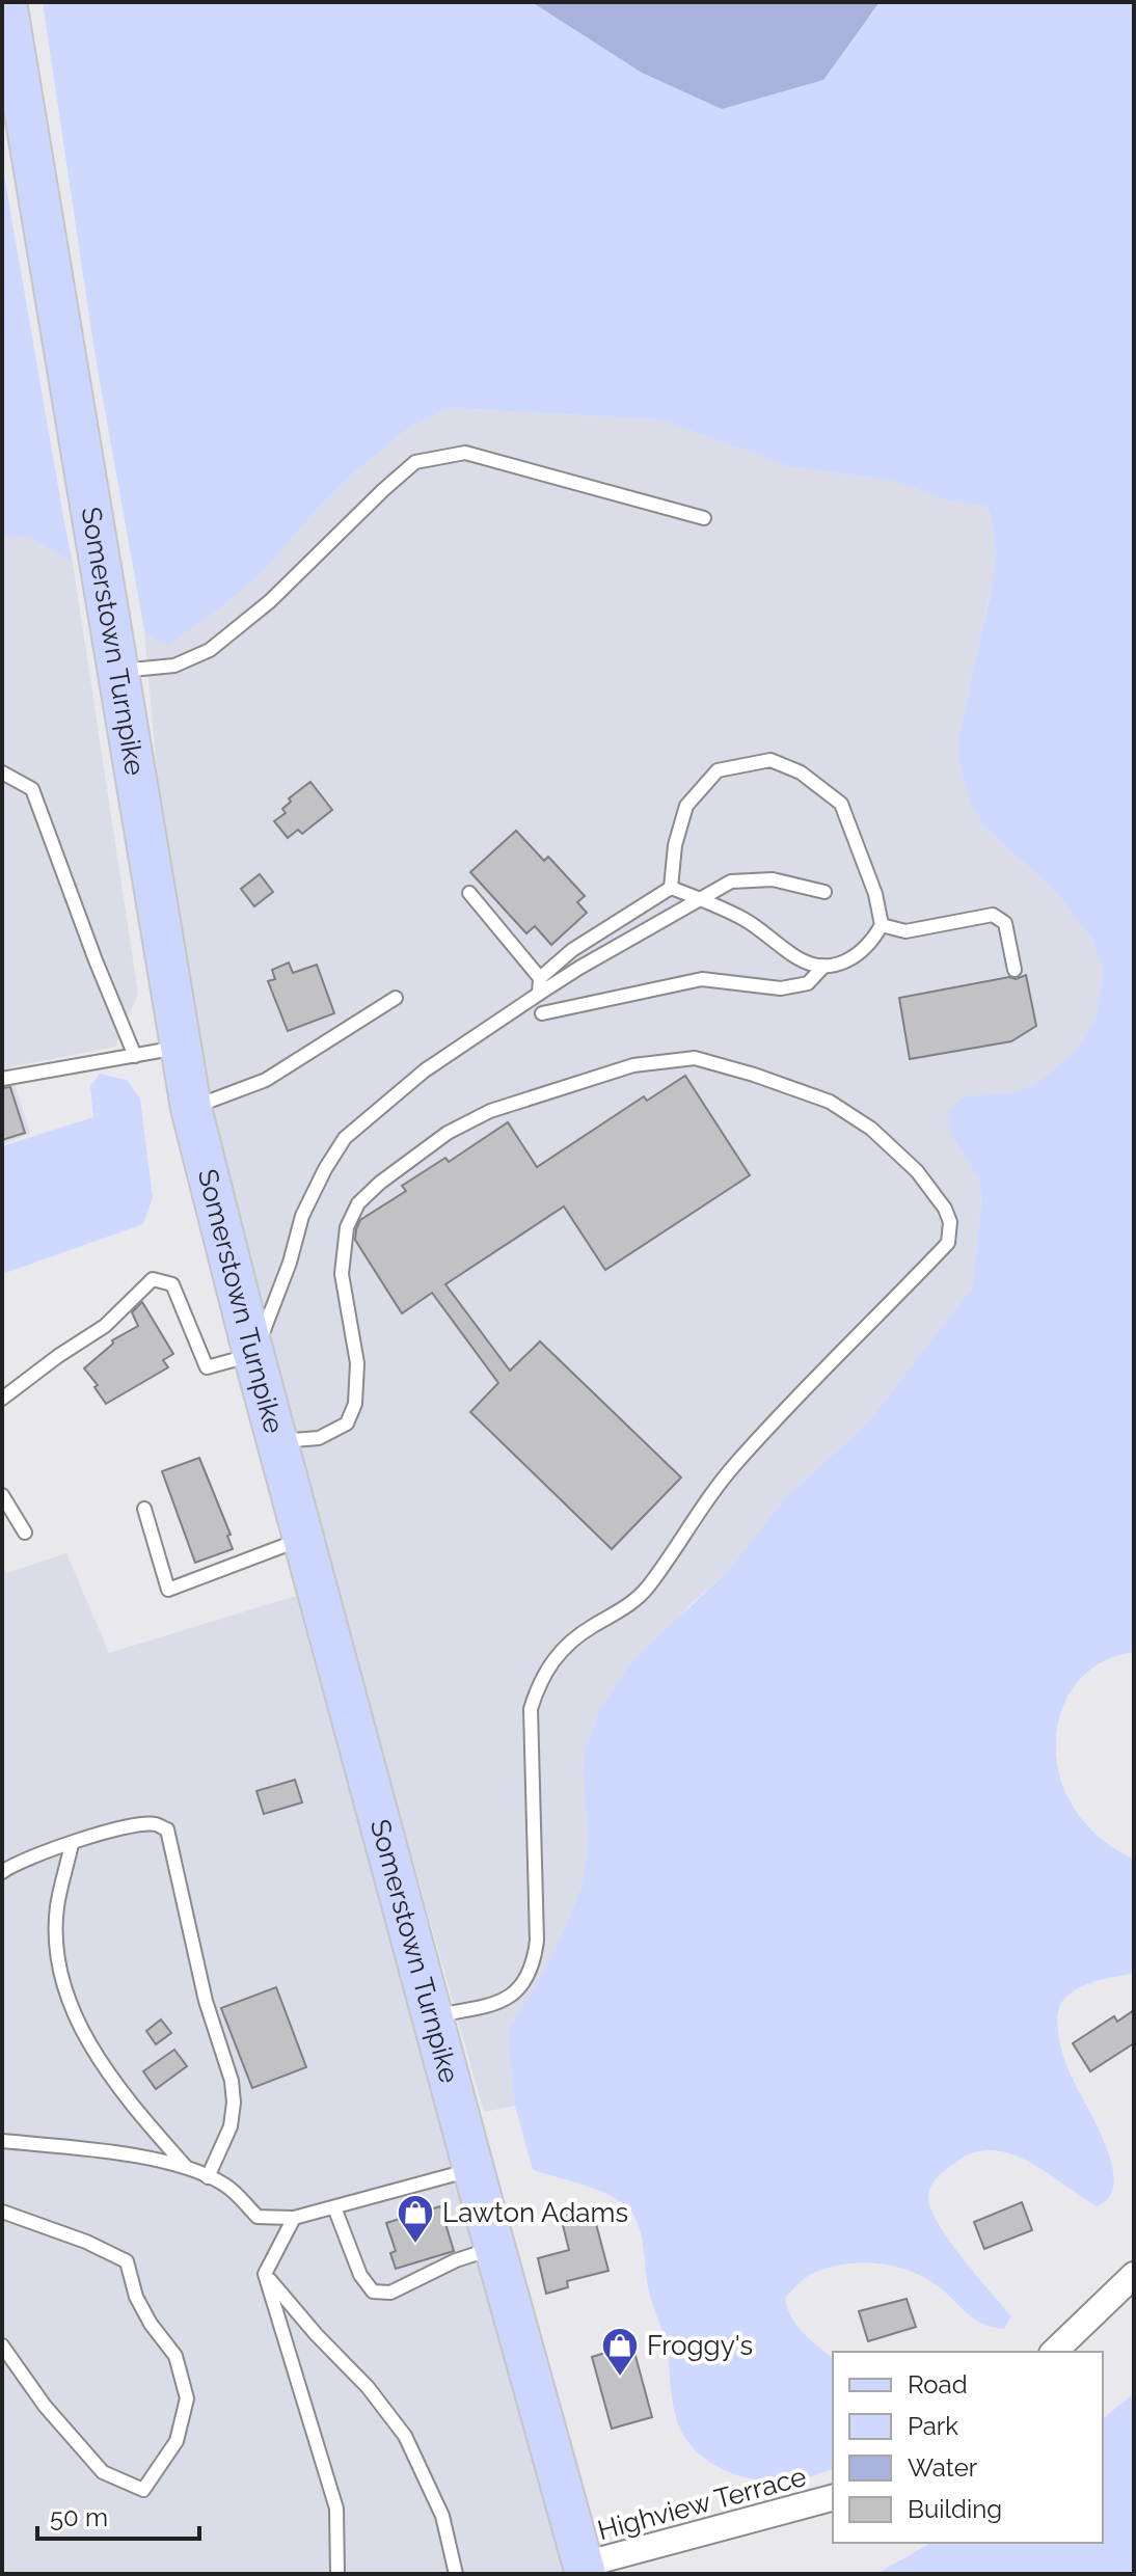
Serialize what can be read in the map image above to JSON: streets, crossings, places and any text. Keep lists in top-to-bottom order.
{
  "streets": {
    "main road": ["Somerstown Turnpike"],
    "street": ["Highview Terrace"]
  },
  "crossings": [
    ["Somerstown Turnpike", "Highview Terrace"]
  ],
  "places": {
    "shop": ["Lawton Adams", "Froggy's"]
  },
  "legend": [
    "Road",
    "Park",
    "Water",
    "Building"
  ],
  "scale_bar": "50 m"
}
